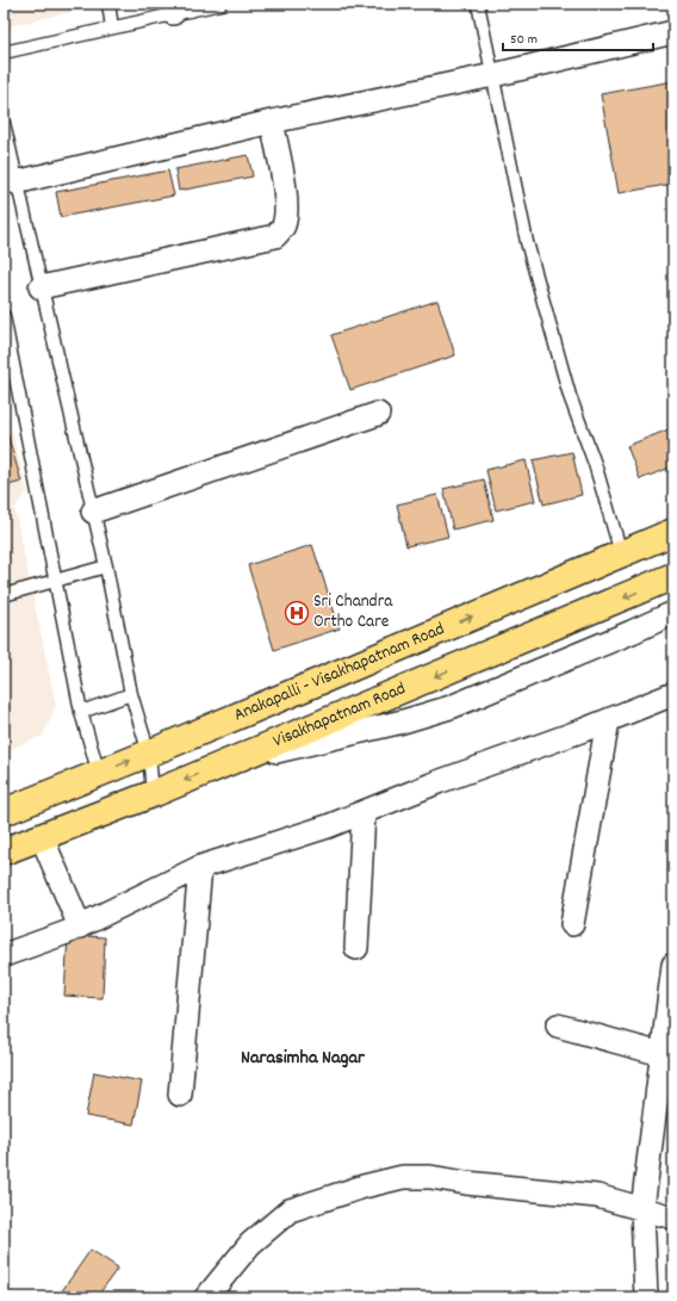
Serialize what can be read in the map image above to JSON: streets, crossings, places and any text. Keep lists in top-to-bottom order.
{
  "streets": {
    "main road": ["Anakapalli - Visakhapatnam Road", "Visakhapatnam Road"]
  },
  "one_way": ["Anakapalli - Visakhapatnam Road", "Visakhapatnam Road"],
  "districts": ["Narasimha Nagar"],
  "places": {
    "hospital": ["Sri Chandra Ortho Care"]
  },
  "scale_bar": "50 m"
}
